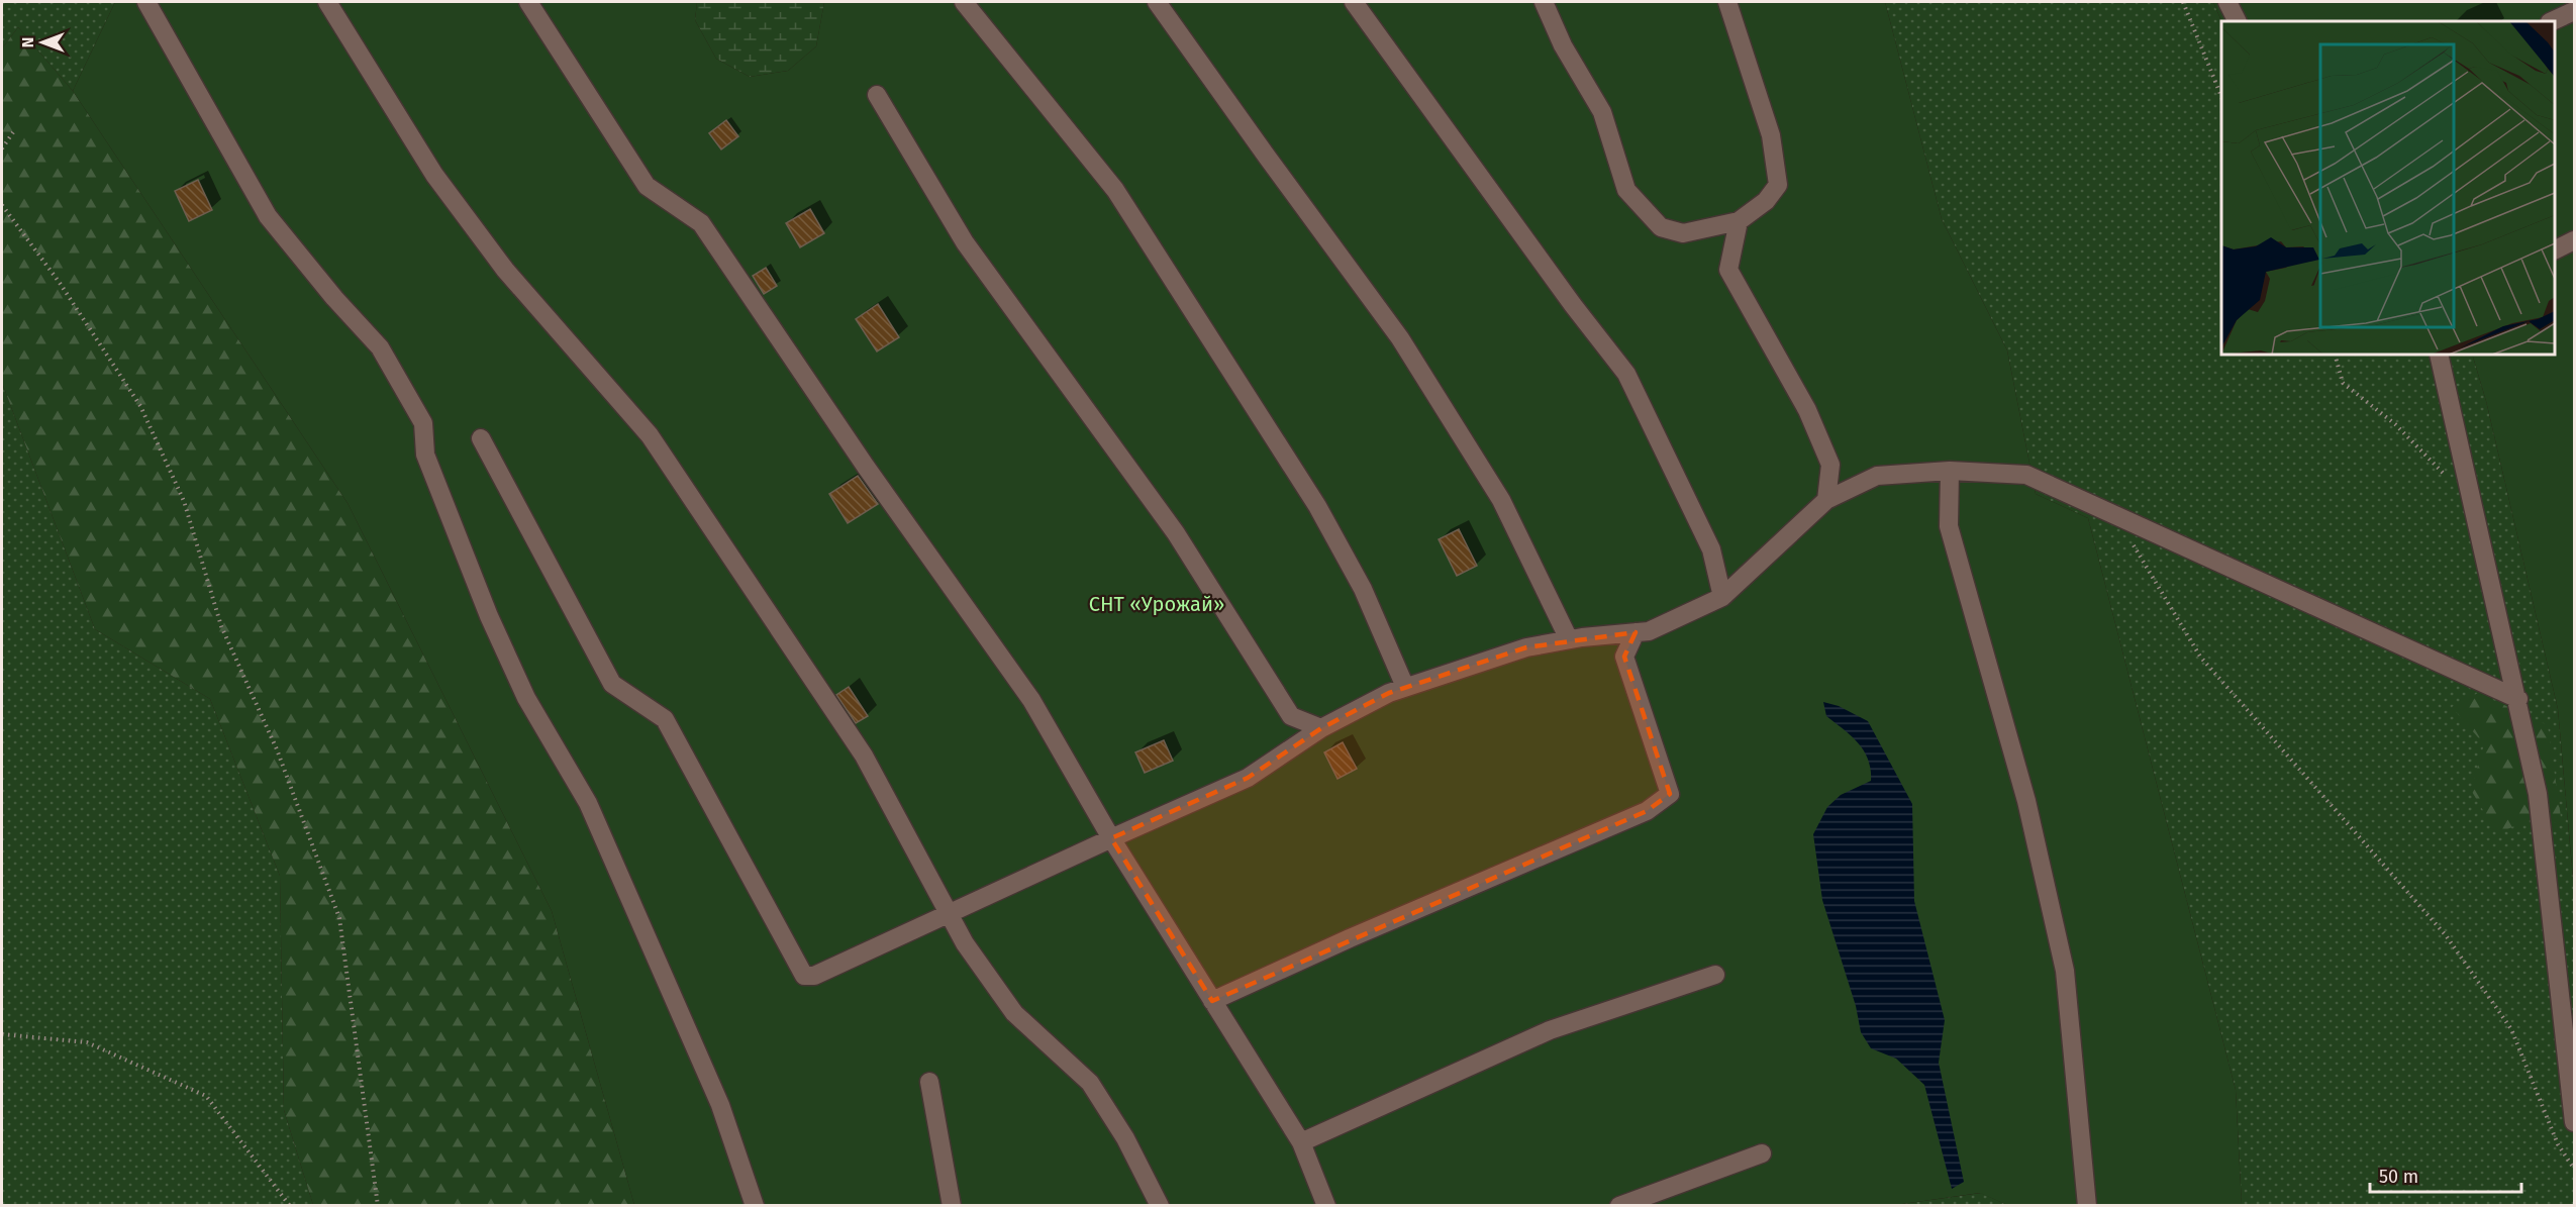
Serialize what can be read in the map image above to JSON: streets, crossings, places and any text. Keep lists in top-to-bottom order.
{
  "parks": ["СНТ «Урожай»"],
  "scale_bar": "50 m",
  "north": "left"
}
